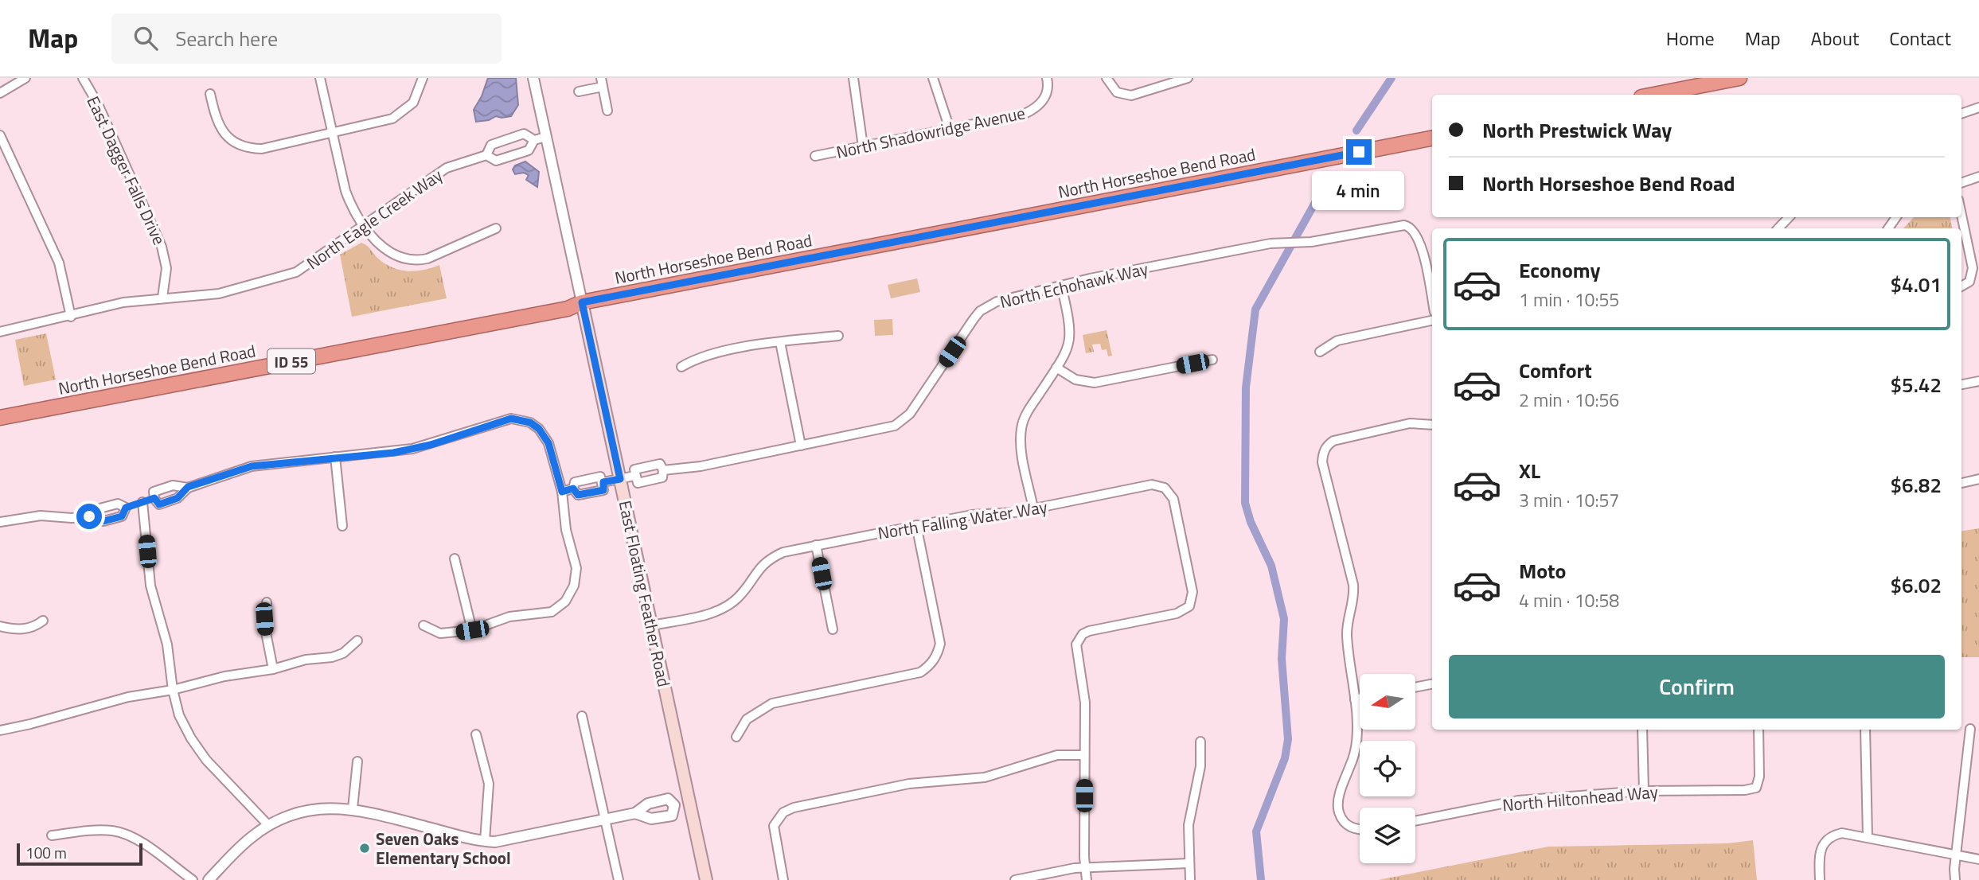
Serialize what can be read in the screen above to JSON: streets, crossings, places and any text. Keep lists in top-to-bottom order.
{
  "streets": {
    "highway": ["North Horseshoe Bend Road", "ID 55"],
    "main road": ["East Floating Feather Road"],
    "street": [
      "North Shadowridge Avenue",
      "East Dagger Falls Drive",
      "North Eagle Creek Way",
      "North Echohawk Way",
      "North Falling Water Way",
      "North Hiltonhead Way"
    ]
  },
  "crossings": [
    ["East Dagger Falls Drive", "North Eagle Creek Way"],
    ["North Horseshoe Bend Road", "East Floating Feather Road"],
    ["North Eagle Creek Way", "East Floating Feather Road"],
    ["North Echohawk Way", "East Floating Feather Road"],
    ["North Falling Water Way", "East Floating Feather Road"]
  ],
  "places": ["Seven Oaks Elementary School"],
  "scale_bar": "100 m",
  "north": "left",
  "page": {
    "header": "Map",
    "search": "Search here",
    "nav": [
      "Home",
      "Map",
      "About",
      "Contact"
    ],
    "banner": ["North Prestwick Way", "North Horseshoe Bend Road"],
    "bubble": "4 min",
    "list": [
      {
        "name": "Economy",
        "note": "1 min · 10:55",
        "value": "$4.01"
      },
      {
        "name": "Comfort",
        "note": "2 min · 10:56",
        "value": "$5.42"
      },
      {
        "name": "XL",
        "note": "3 min · 10:57",
        "value": "$6.82"
      },
      {
        "name": "Moto",
        "note": "4 min · 10:58",
        "value": "$6.02"
      }
    ],
    "buttons": "Confirm",
    "scale": "100 m"
  }
}
